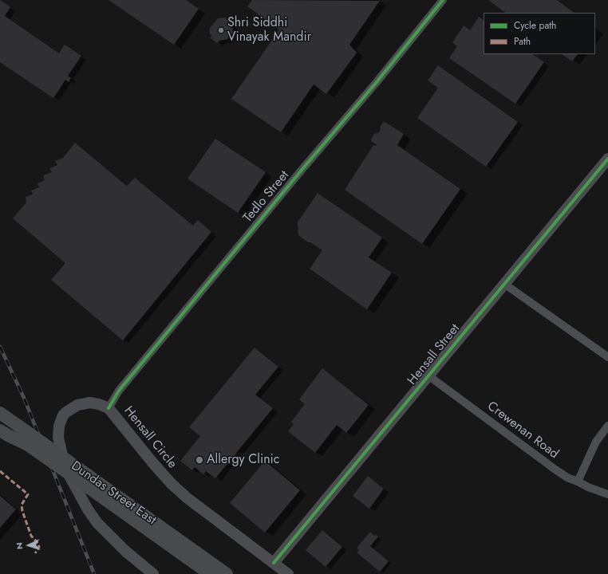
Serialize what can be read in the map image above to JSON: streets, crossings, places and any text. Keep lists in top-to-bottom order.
{
  "streets": {
    "main road": ["Dundas Street East"],
    "street": [
      "Tedlo Street",
      "Hensall Street",
      "Crewenan Road",
      "Hensall Circle"
    ]
  },
  "crossings": [
    ["Tedlo Street", "Hensall Circle"],
    ["Hensall Street", "Crewenan Road"],
    ["Hensall Street", "Hensall Circle"]
  ],
  "places": ["Shri Siddhi Vinayak Mandir", "Allergy Clinic"],
  "legend": ["Cycle path", "Path"],
  "north": "left"
}
